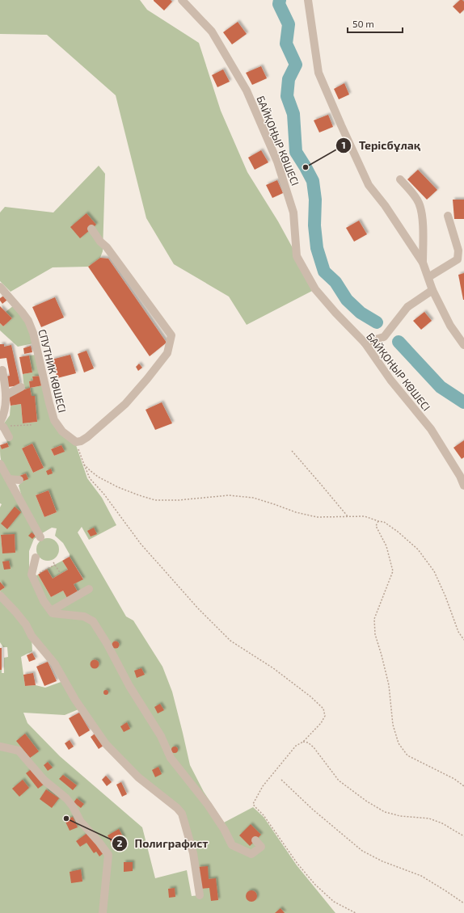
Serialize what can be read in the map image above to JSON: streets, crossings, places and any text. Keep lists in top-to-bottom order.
{
  "streets": {
    "street": ["БАЙҚОҢЫР КӨШЕСІ", "СПУТНИК КӨШЕСІ"]
  },
  "places": ["Терісбұлақ", "Полиграфист"],
  "scale_bar": "50 m"
}
